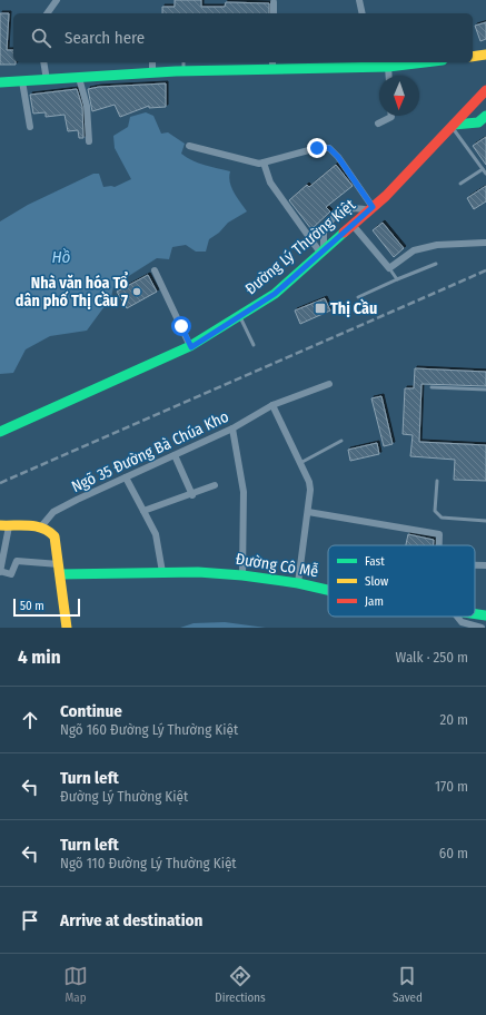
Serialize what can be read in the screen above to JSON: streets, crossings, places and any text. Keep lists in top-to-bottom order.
{
  "streets": {
    "main road": ["Đường Lý Thường Kiệt", "Đường Cô Mễ"],
    "street": ["Ngõ 35 Đường Bà Chúa Kho"]
  },
  "water": ["Hồ"],
  "places": {
    "other": ["Nhà văn hóa Tổ dân phố Thị Cầu 7"],
    "transit": ["Thị Cầu"]
  },
  "legend": ["Fast", "Slow", "Jam"],
  "scale_bar": "50 m",
  "north": "bottom",
  "page": {
    "search": "Search here",
    "scale": "50 m",
    "heading": ["4 min", "Walk · 250 m"],
    "list": [
      ["Continue", "Ngõ 160 Đường Lý Thường Kiệt", "20 m"],
      ["Turn left", "Đường Lý Thường Kiệt", "170 m"],
      ["Turn left", "Ngõ 110 Đường Lý Thường Kiệt", "60 m"],
      "Arrive at destination"
    ],
    "nav": ["Map", "Directions", "Saved"]
  }
}
